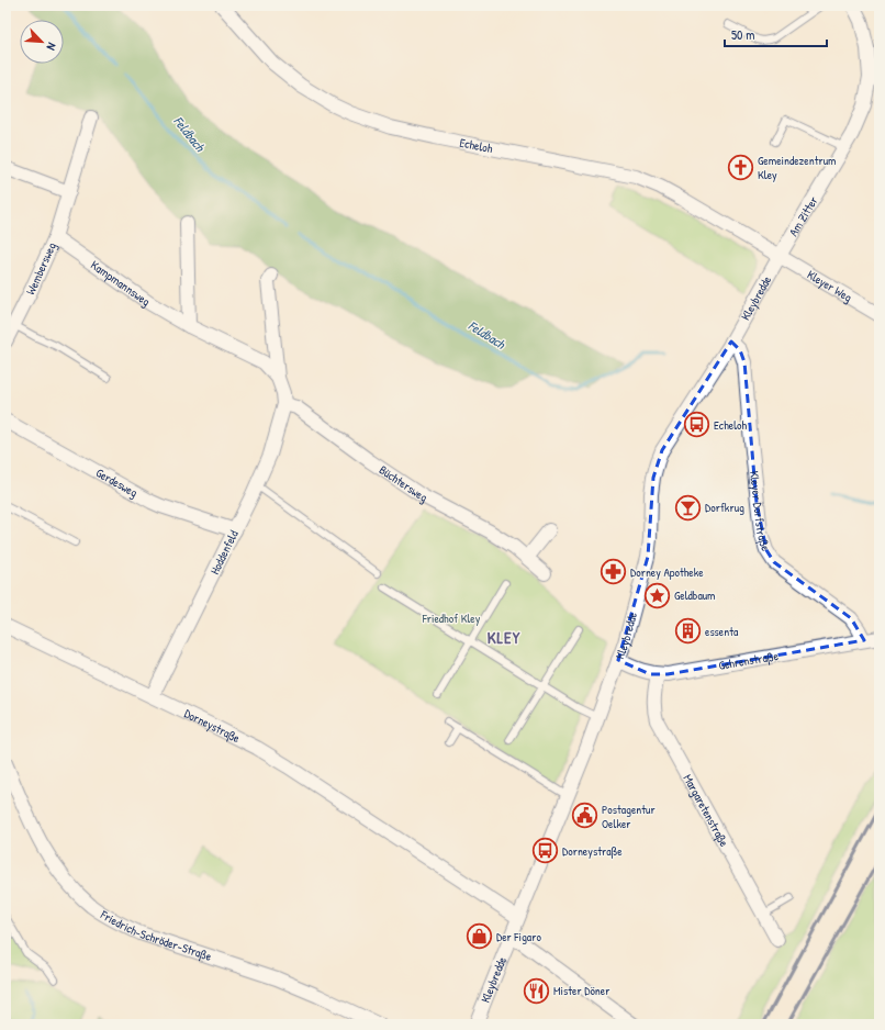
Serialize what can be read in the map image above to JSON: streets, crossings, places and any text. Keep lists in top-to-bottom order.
{
  "streets": {
    "street": [
      "Echeloh",
      "Am Zitter",
      "Wembersweg",
      "Kampmannsweg",
      "Kleyer Weg",
      "Kleybredde",
      "Gerdesweg",
      "Büchtersweg",
      "Kleyer Dorfstraße",
      "Hoddenfeld",
      "Gehrenstraße",
      "Dorneystraße",
      "Margaretenstraße",
      "Friedrich-Schröder-Straße"
    ]
  },
  "crossings": [
    ["Echeloh", "Am Zitter"],
    ["Echeloh", "Kleyer Weg"],
    ["Echeloh", "Kleybredde"],
    ["Am Zitter", "Kleyer Weg"],
    ["Am Zitter", "Kleybredde"],
    ["Wembersweg", "Kampmannsweg"],
    ["Kampmannsweg", "Büchtersweg"],
    ["Kampmannsweg", "Hoddenfeld"],
    ["Kleyer Weg", "Kleybredde"],
    ["Kleybredde", "Kleyer Dorfstraße"],
    ["Kleybredde", "Gehrenstraße"],
    ["Kleybredde", "Dorneystraße"],
    ["Gerdesweg", "Hoddenfeld"],
    ["Büchtersweg", "Hoddenfeld"],
    ["Kleyer Dorfstraße", "Gehrenstraße"],
    ["Hoddenfeld", "Dorneystraße"],
    ["Gehrenstraße", "Margaretenstraße"]
  ],
  "districts": ["KLEY"],
  "water": ["Feldbach"],
  "parks": ["Friedhof Kley"],
  "places": {
    "church": ["Gemeindezentrum Kley"],
    "bus stop": ["Echeloh", "Dorneystraße"],
    "bar": ["Dorfkrug"],
    "pharmacy": ["Dorney Apotheke"],
    "place": ["Geldbaum"],
    "building": ["essenta"],
    "public building": ["Postagentur Oelker"],
    "shop": ["Der Figaro"],
    "restaurant": ["Mister Döner"]
  },
  "scale_bar": "50 m",
  "north": "bottom right"
}
